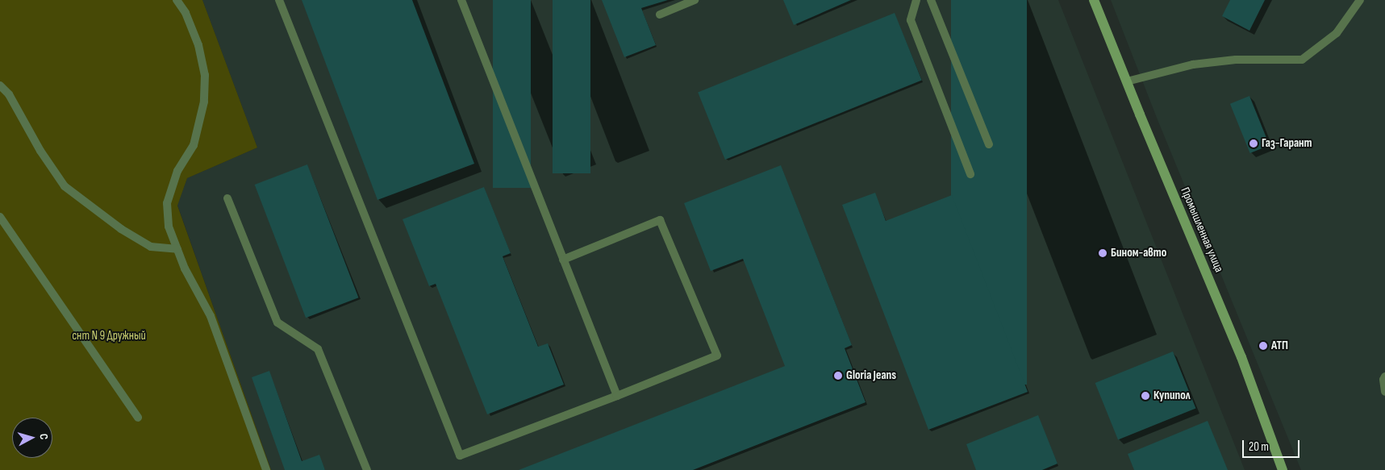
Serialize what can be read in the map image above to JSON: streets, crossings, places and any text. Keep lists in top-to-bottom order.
{
  "streets": {
    "main road": ["Промышленная улица"]
  },
  "parks": ["снт N 9 Дружный"],
  "places": [
    "Газ-Гарант",
    "Бином-авто",
    "АТП",
    "Gloria Jeans",
    "Купипол"
  ],
  "scale_bar": "20 m",
  "north": "right"
}
